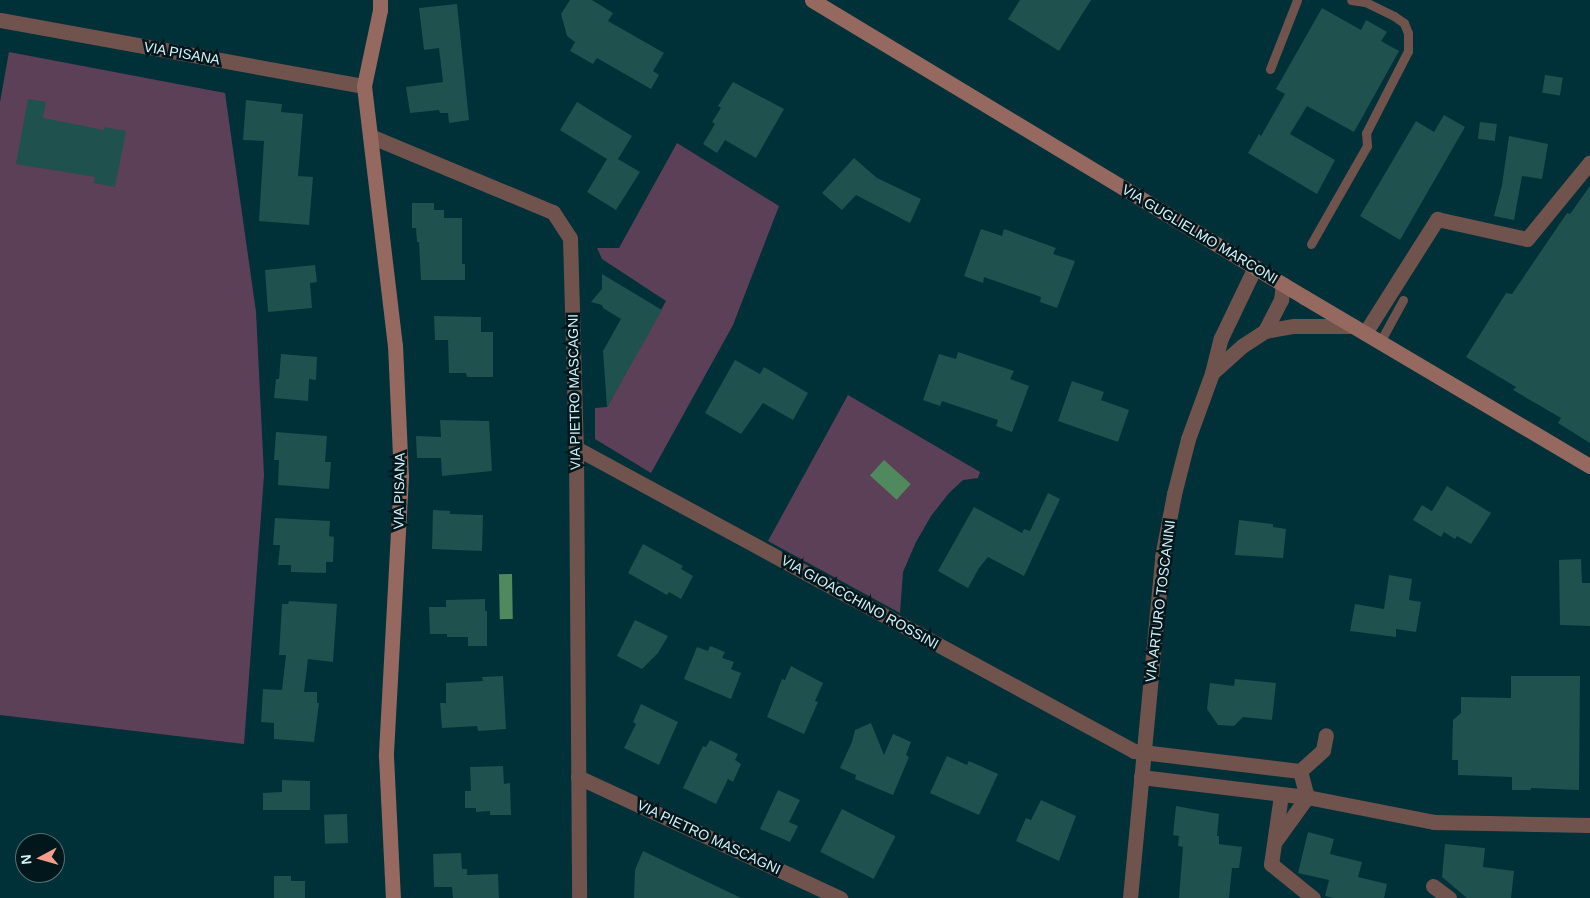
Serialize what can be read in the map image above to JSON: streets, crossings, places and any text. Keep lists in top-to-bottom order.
{
  "streets": {
    "street": [
      "VIA PISANA",
      "VIA GUGLIELMO MARCONI",
      "VIA PIETRO MASCAGNI",
      "VIA ARTURO TOSCANINI",
      "VIA GIOACCHINO ROSSINI"
    ]
  },
  "crossings": [
    ["VIA PISANA", "VIA PIETRO MASCAGNI"],
    ["VIA GUGLIELMO MARCONI", "VIA ARTURO TOSCANINI"],
    ["VIA PIETRO MASCAGNI", "VIA GIOACCHINO ROSSINI"],
    ["VIA ARTURO TOSCANINI", "VIA GIOACCHINO ROSSINI"]
  ],
  "north": "left"
}
